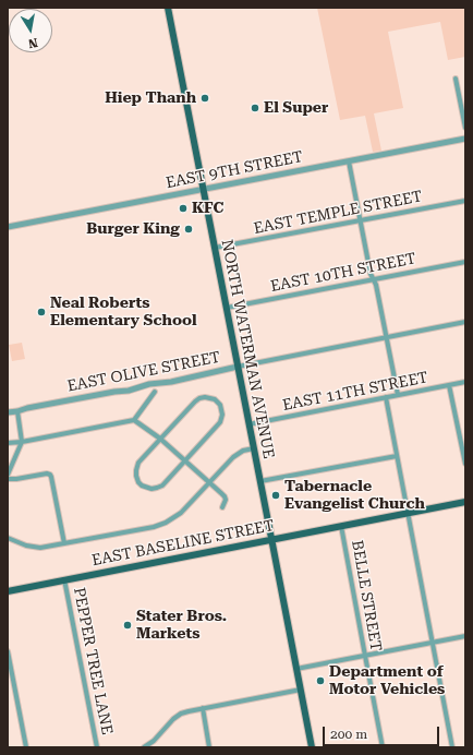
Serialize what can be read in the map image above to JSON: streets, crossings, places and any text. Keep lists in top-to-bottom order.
{
  "streets": {
    "main road": ["NORTH WATERMAN AVENUE", "EAST BASELINE STREET"],
    "street": [
      "EAST 9TH STREET",
      "EAST TEMPLE STREET",
      "EAST 10TH STREET",
      "EAST OLIVE STREET",
      "EAST 11TH STREET",
      "BELLE STREET",
      "PEPPER TREE LANE"
    ]
  },
  "crossings": [
    ["EAST 9TH STREET", "NORTH WATERMAN AVENUE"],
    ["EAST TEMPLE STREET", "NORTH WATERMAN AVENUE"],
    ["EAST 10TH STREET", "NORTH WATERMAN AVENUE"],
    ["NORTH WATERMAN AVENUE", "EAST OLIVE STREET"],
    ["NORTH WATERMAN AVENUE", "EAST 11TH STREET"],
    ["NORTH WATERMAN AVENUE", "EAST BASELINE STREET"],
    ["EAST BASELINE STREET", "BELLE STREET"],
    ["EAST BASELINE STREET", "PEPPER TREE LANE"]
  ],
  "places": [
    "Hiep Thanh",
    "El Super",
    "KFC",
    "Burger King",
    "Neal Roberts Elementary School",
    "Tabernacle Evangelist Church",
    "Stater Bros. Markets",
    "Department of Motor Vehicles"
  ],
  "scale_bar": "200 m",
  "north": "bottom"
}
